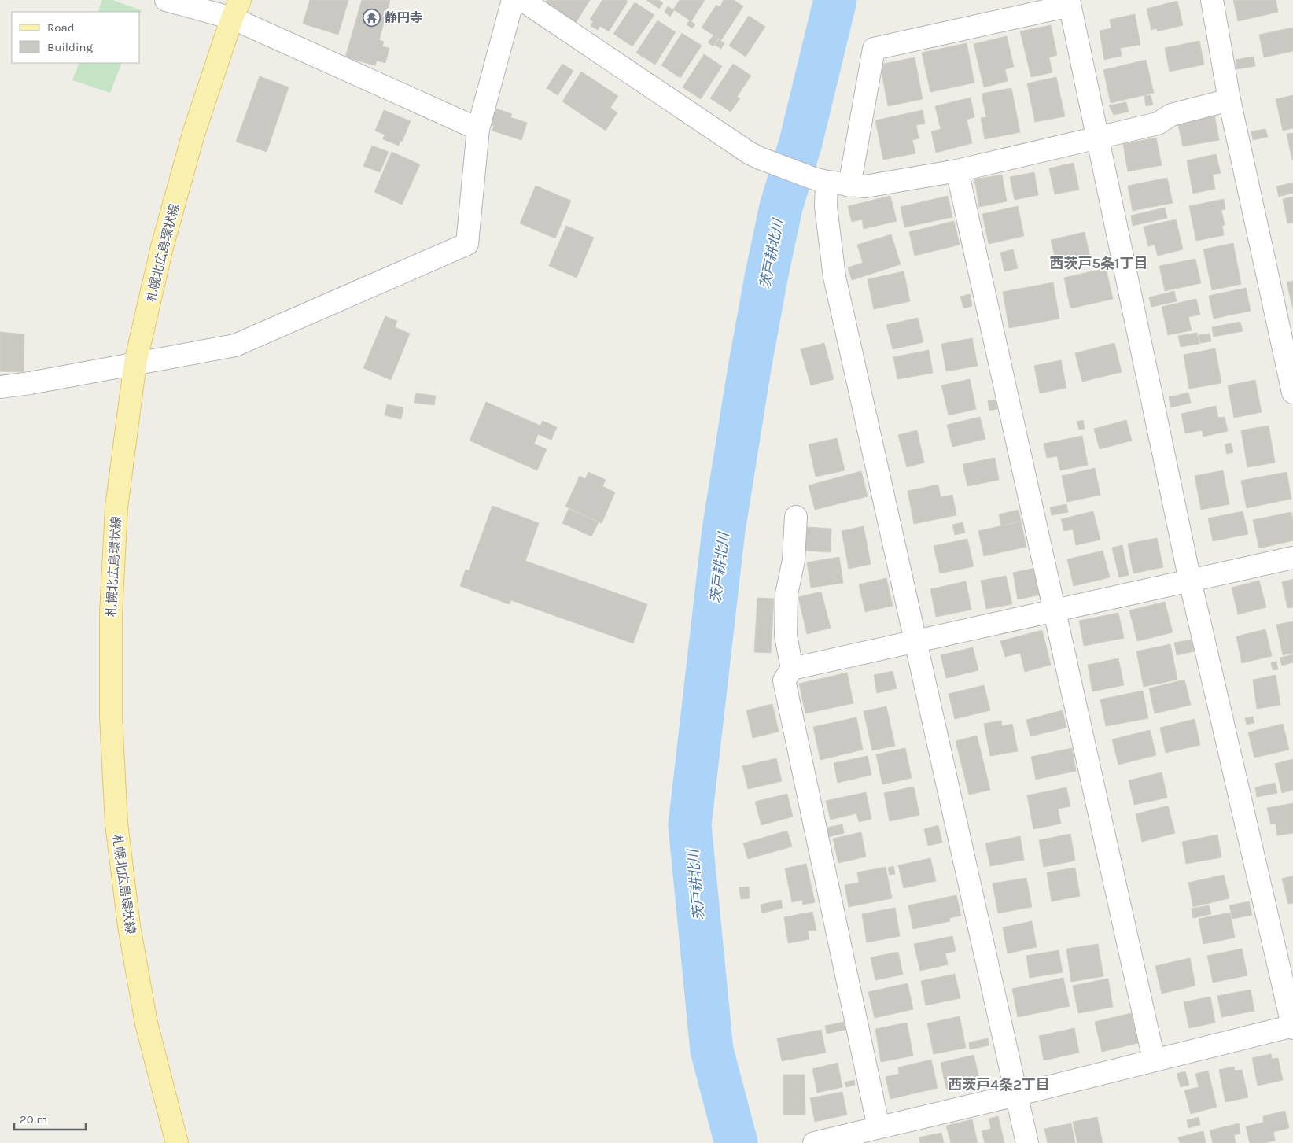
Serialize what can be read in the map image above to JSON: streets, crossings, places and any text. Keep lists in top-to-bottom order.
{
  "streets": {
    "main road": ["札幌北広島環状線"]
  },
  "districts": ["西茨戸5条1丁目", "西茨戸4条2丁目"],
  "water": ["茨戸耕北川"],
  "places": {
    "temple": ["静円寺"]
  },
  "legend": ["Road", "Building"],
  "scale_bar": "20 m"
}
